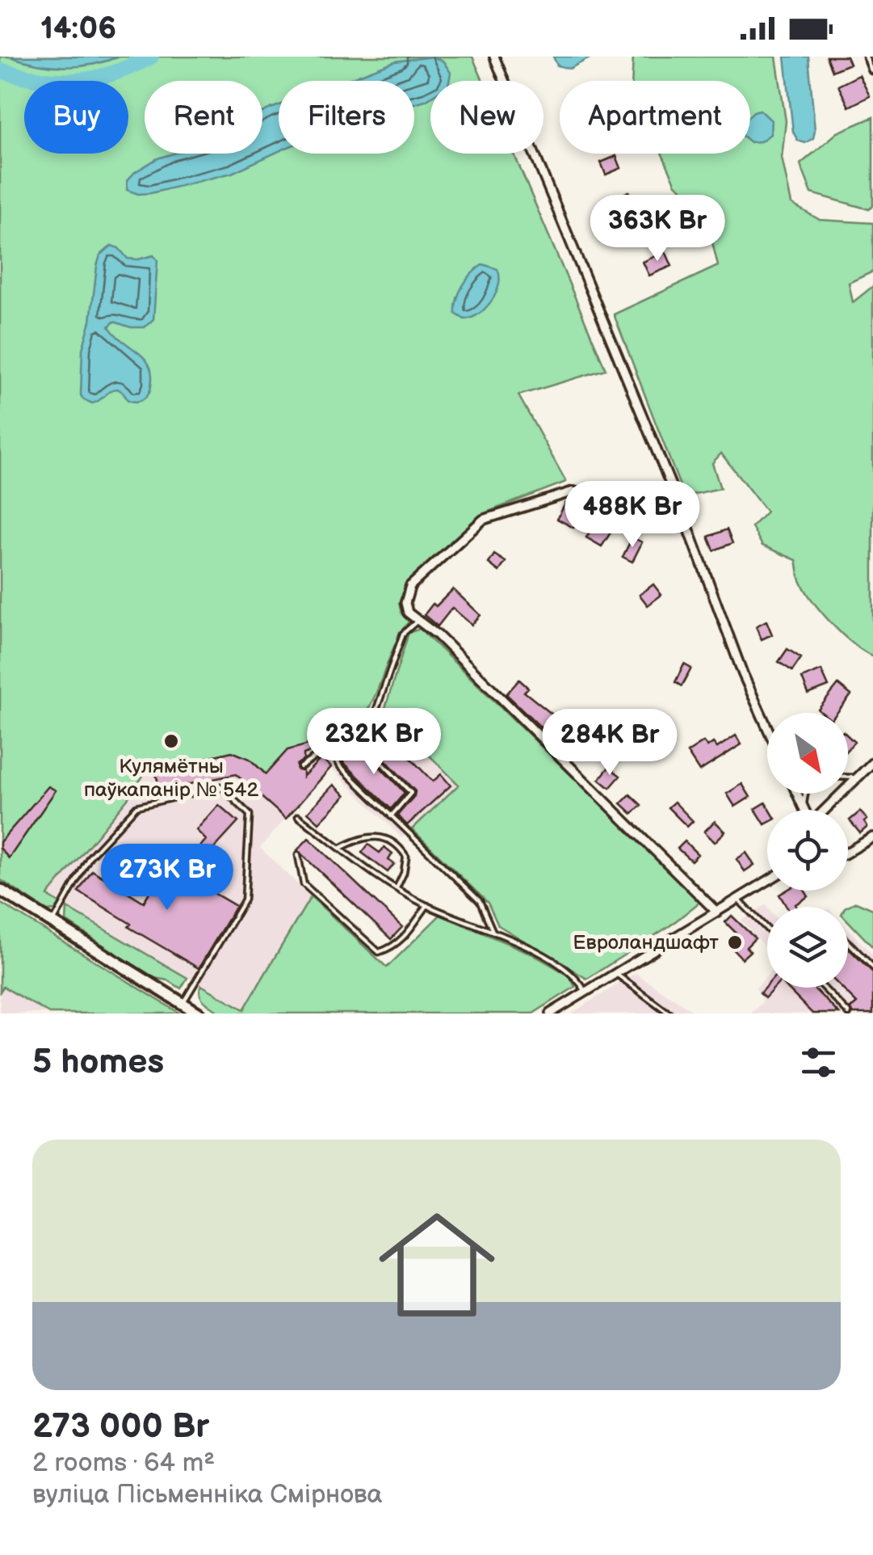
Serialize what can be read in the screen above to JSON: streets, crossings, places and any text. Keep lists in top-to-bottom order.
{
  "places": ["Кулямётны паўкапанір № 542", "Евроландшафт"],
  "north": "bottom right",
  "page": {
    "status": "14:06",
    "chip": [
      "Buy",
      "Rent",
      "Filters",
      "New",
      "Apartment"
    ],
    "price": [
      "363K Br",
      "488K Br",
      "232K Br",
      "284K Br",
      "273K Br"
    ],
    "heading": "5 homes",
    "list": [
      {
        "name": "273 000 Br",
        "note": "2 rooms · 64 m² · вуліца Пісьменніка Смірнова"
      }
    ]
  }
}
